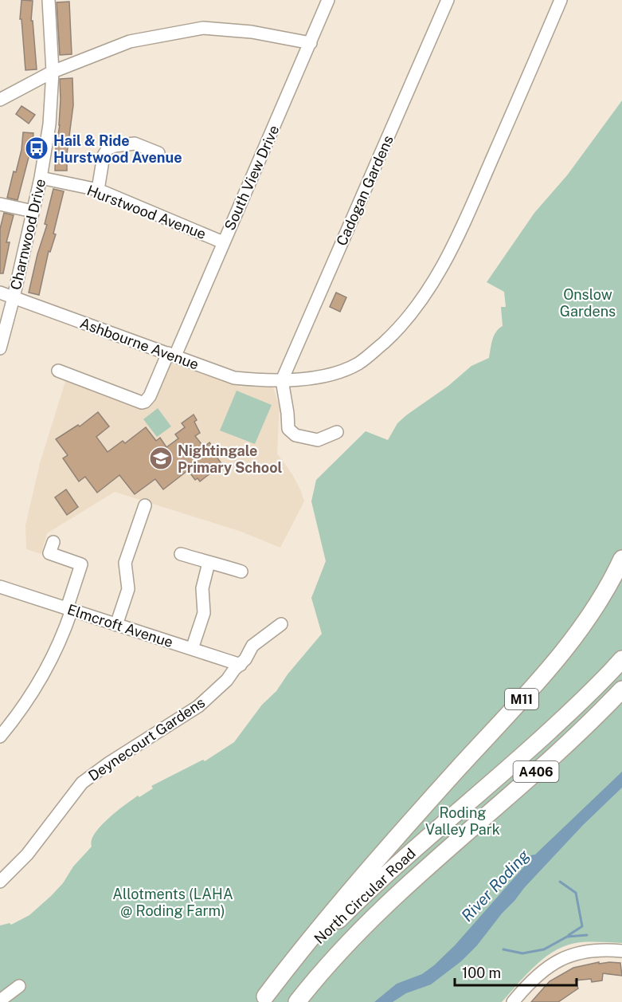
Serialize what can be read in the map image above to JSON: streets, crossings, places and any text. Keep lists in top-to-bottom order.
{
  "streets": {
    "highway": ["M11", "A406", "North Circular Road"],
    "street": [
      "South View Drive",
      "Cadogan Gardens",
      "Hurstwood Avenue",
      "Charnwood Drive",
      "Ashbourne Avenue",
      "Elmcroft Avenue",
      "Deynecourt Gardens"
    ]
  },
  "crossings": [
    ["South View Drive", "Hurstwood Avenue"],
    ["South View Drive", "Ashbourne Avenue"],
    ["Cadogan Gardens", "Ashbourne Avenue"],
    ["Hurstwood Avenue", "Charnwood Drive"],
    ["Charnwood Drive", "Ashbourne Avenue"],
    ["Elmcroft Avenue", "Deynecourt Gardens"],
    ["M11", "North Circular Road"]
  ],
  "water": ["River Roding"],
  "parks": ["Onslow Gardens", "Roding Valley Park", "Allotments (LAHA @ Roding Farm)"],
  "places": {
    "bus stop": ["Hail & Ride Hurstwood Avenue"],
    "school or university": ["Nightingale Primary School"]
  },
  "scale_bar": "100 m"
}
